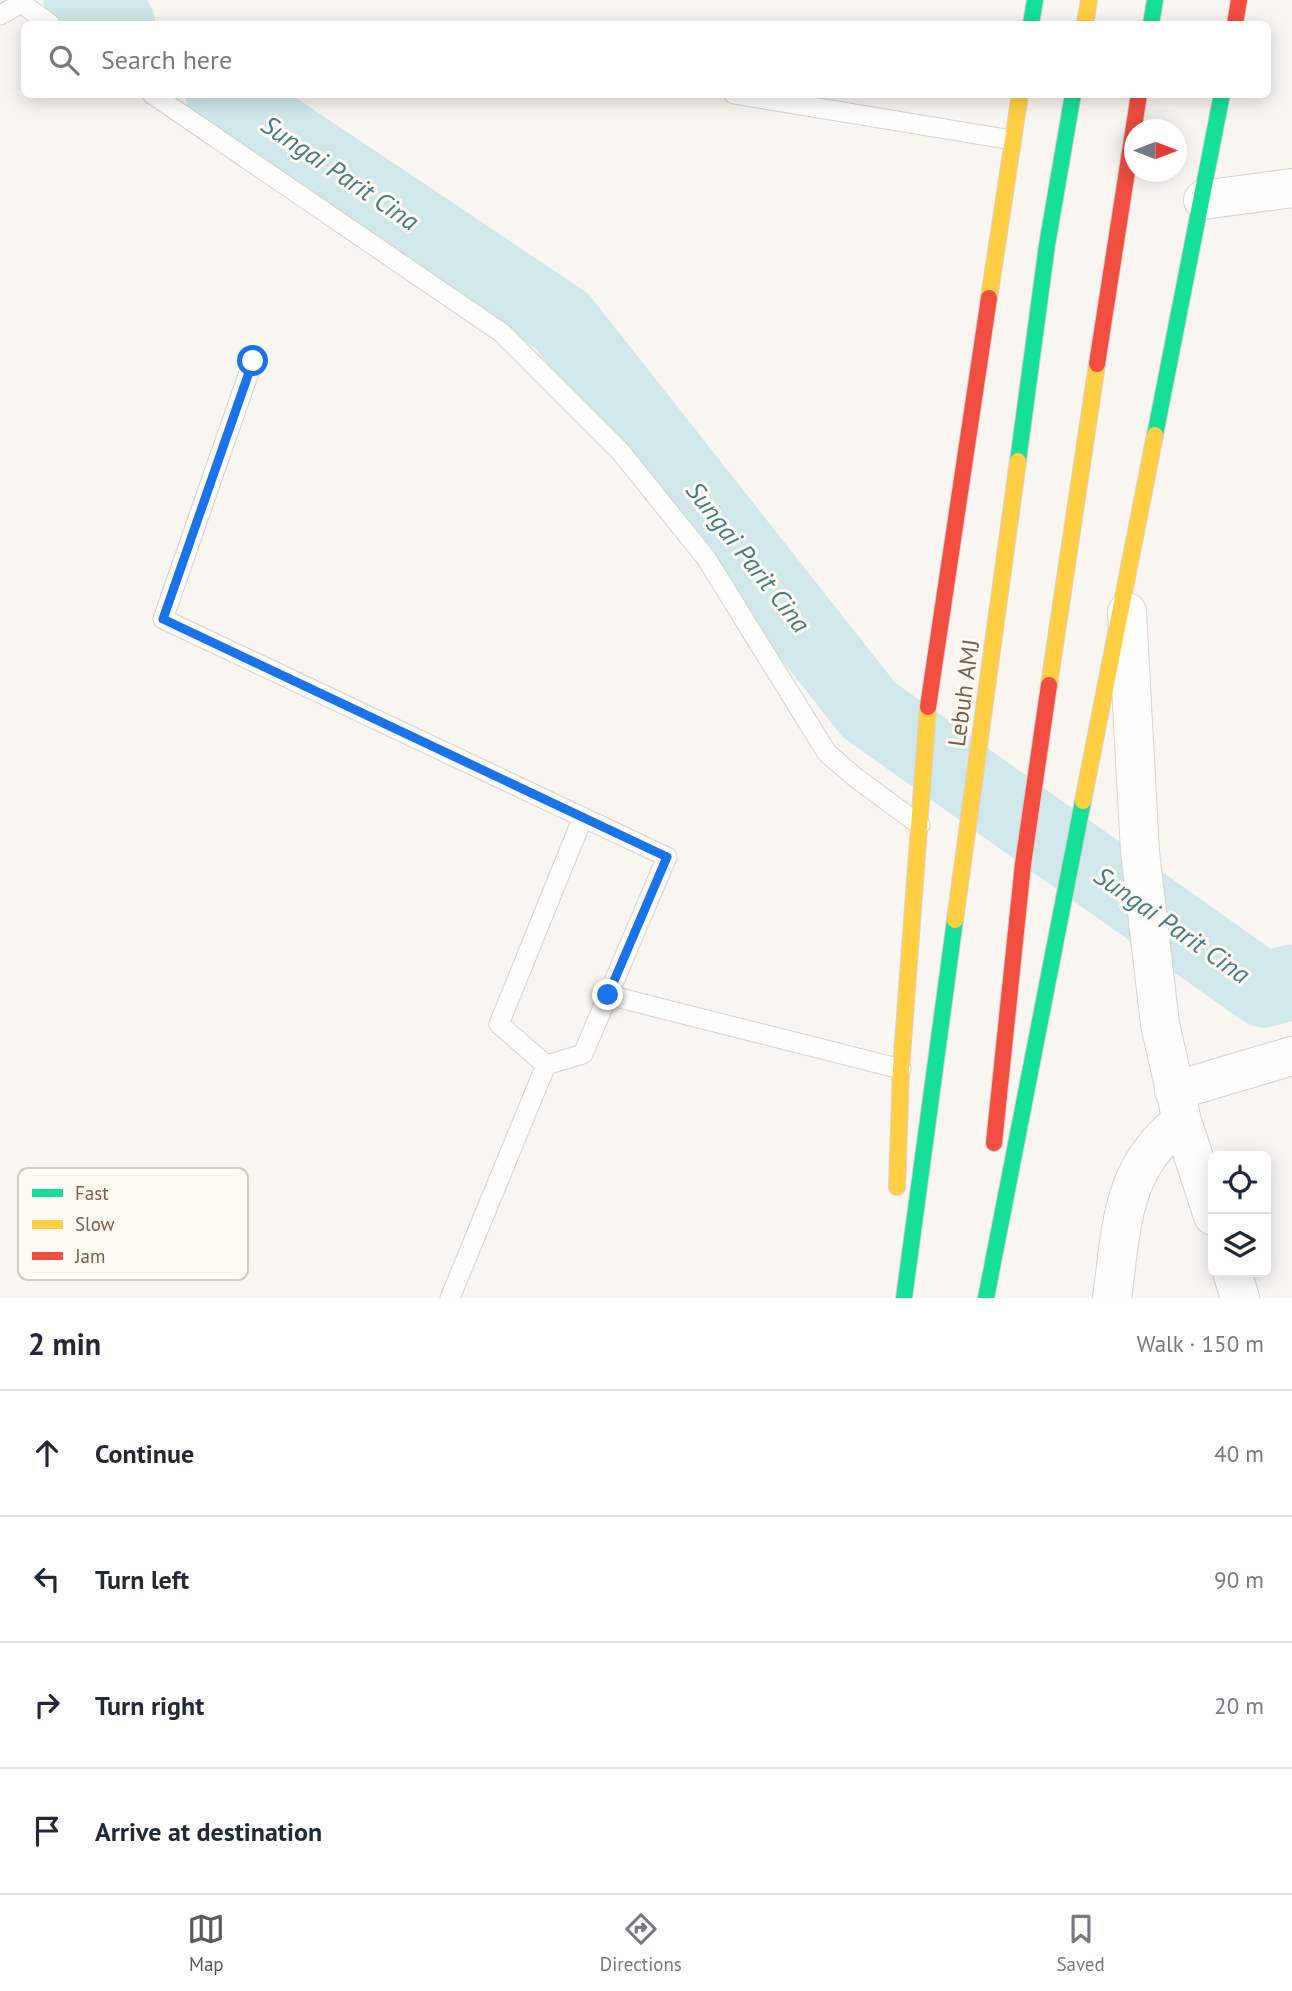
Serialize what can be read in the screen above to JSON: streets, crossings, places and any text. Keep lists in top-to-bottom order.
{
  "streets": {
    "highway": ["Lebuh AMJ"]
  },
  "water": ["Sungai Parit Cina"],
  "legend": ["Fast", "Slow", "Jam"],
  "north": "right",
  "page": {
    "search": "Search here",
    "heading": ["2 min", "Walk · 150 m"],
    "list": [
      ["Continue", "40 m"],
      ["Turn left", "90 m"],
      ["Turn right", "20 m"],
      "Arrive at destination"
    ],
    "nav": ["Map", "Directions", "Saved"]
  }
}
